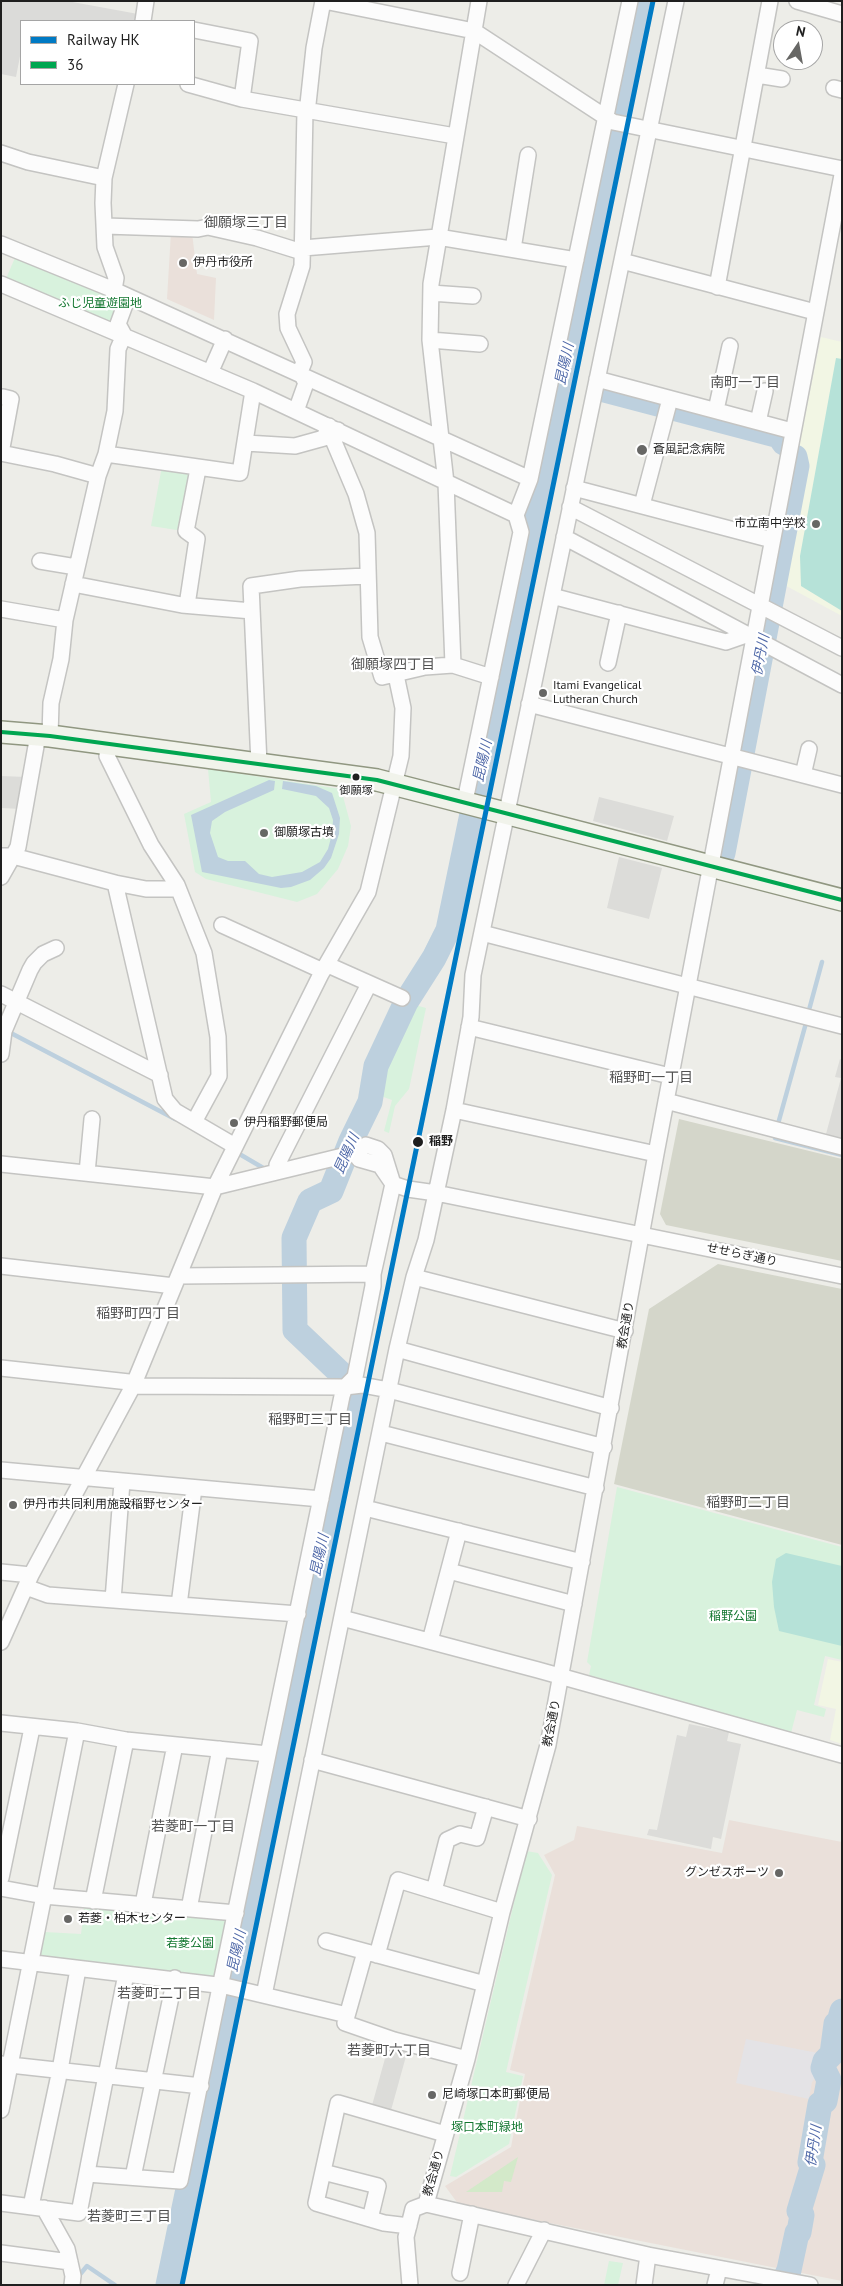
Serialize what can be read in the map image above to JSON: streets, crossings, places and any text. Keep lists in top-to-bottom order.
{
  "streets": {
    "street": ["せせらぎ通り", "教会通り"]
  },
  "crossings": [
    ["せせらぎ通り", "教会通り"]
  ],
  "districts": [
    "御願塚三丁目",
    "南町一丁目",
    "御願塚四丁目",
    "稲野町一丁目",
    "稲野町四丁目",
    "稲野町三丁目",
    "稲野町二丁目",
    "若菱町一丁目",
    "若菱町二丁目",
    "若菱町六丁目",
    "若菱町三丁目"
  ],
  "water": ["昆陽川", "伊丹川"],
  "parks": [
    "ふじ児童遊園地",
    "稲野公園",
    "若菱公園",
    "塚口本町緑地"
  ],
  "places": [
    "伊丹市役所",
    "蒼風記念病院",
    "市立南中学校",
    "Itami Evangelical Lutheran Church",
    "御願塚",
    "御願塚古墳",
    "伊丹稲野郵便局",
    "稲野",
    "伊丹市共同利用施設稲野センター",
    "グンゼスポーツ",
    "若菱・柏木センター",
    "尼崎塚口本町郵便局"
  ],
  "lines": ["rail line HK", "transit line 36"],
  "legend": ["Railway HK", "36"],
  "north": "top"
}
